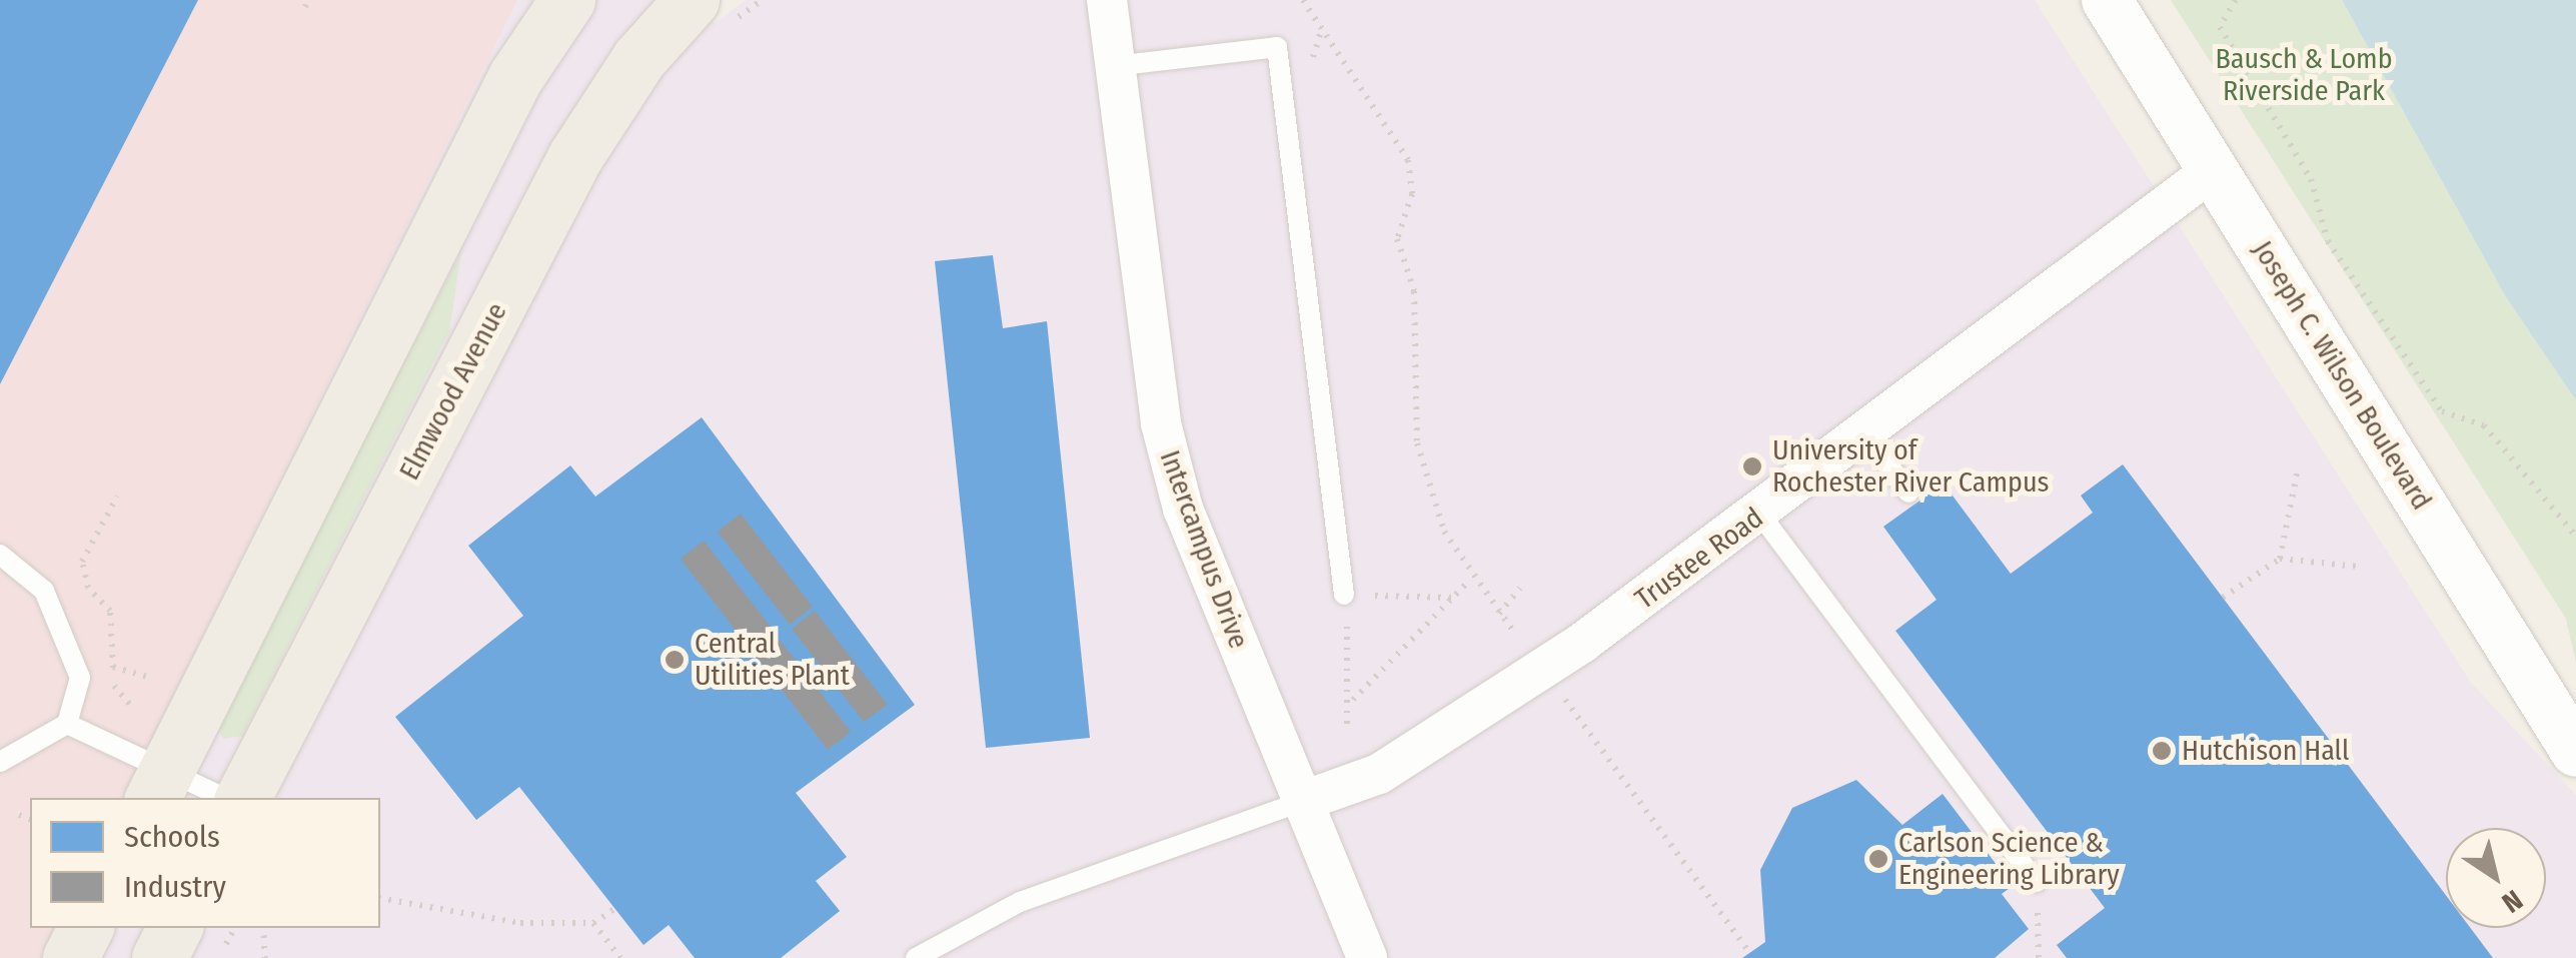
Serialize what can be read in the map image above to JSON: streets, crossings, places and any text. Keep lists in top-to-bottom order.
{
  "streets": {
    "main road": ["Elmwood Avenue"],
    "street": ["Joseph C. Wilson Boulevard", "Intercampus Drive", "Trustee Road"]
  },
  "crossings": [
    ["Joseph C. Wilson Boulevard", "Trustee Road"],
    ["Intercampus Drive", "Trustee Road"]
  ],
  "parks": ["Bausch & Lomb Riverside Park"],
  "places": [
    "University of Rochester River Campus",
    "Central Utilities Plant",
    "Hutchison Hall",
    "Carlson Science & Engineering Library"
  ],
  "legend": ["Schools", "Industry"],
  "north": "bottom right"
}
